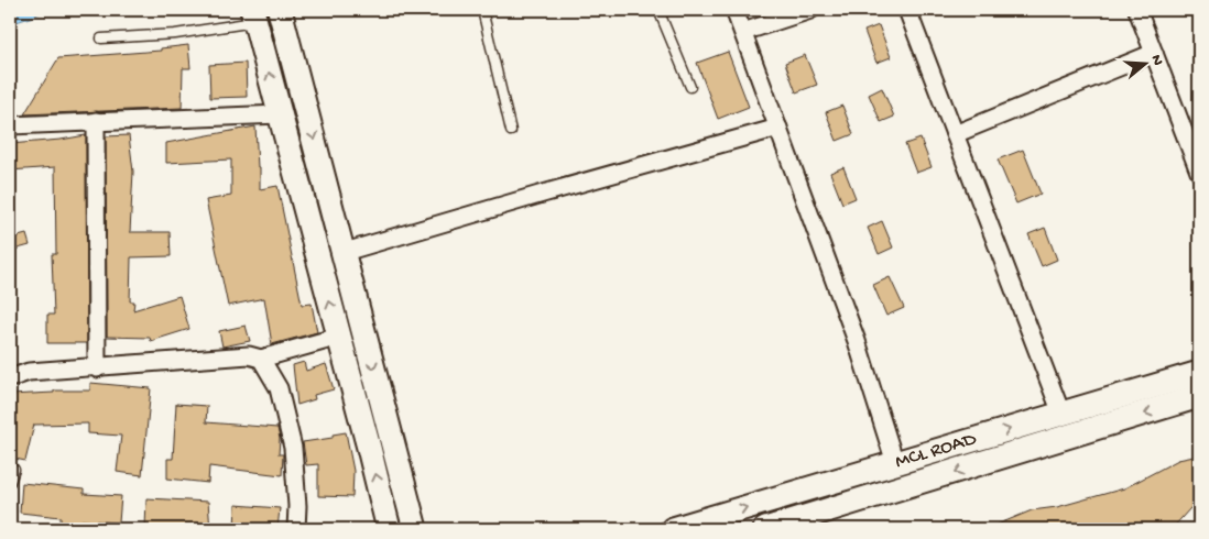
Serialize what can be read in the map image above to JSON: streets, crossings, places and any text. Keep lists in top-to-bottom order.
{
  "streets": {
    "main road": ["MCL ROAD"]
  },
  "north": "right"
}
